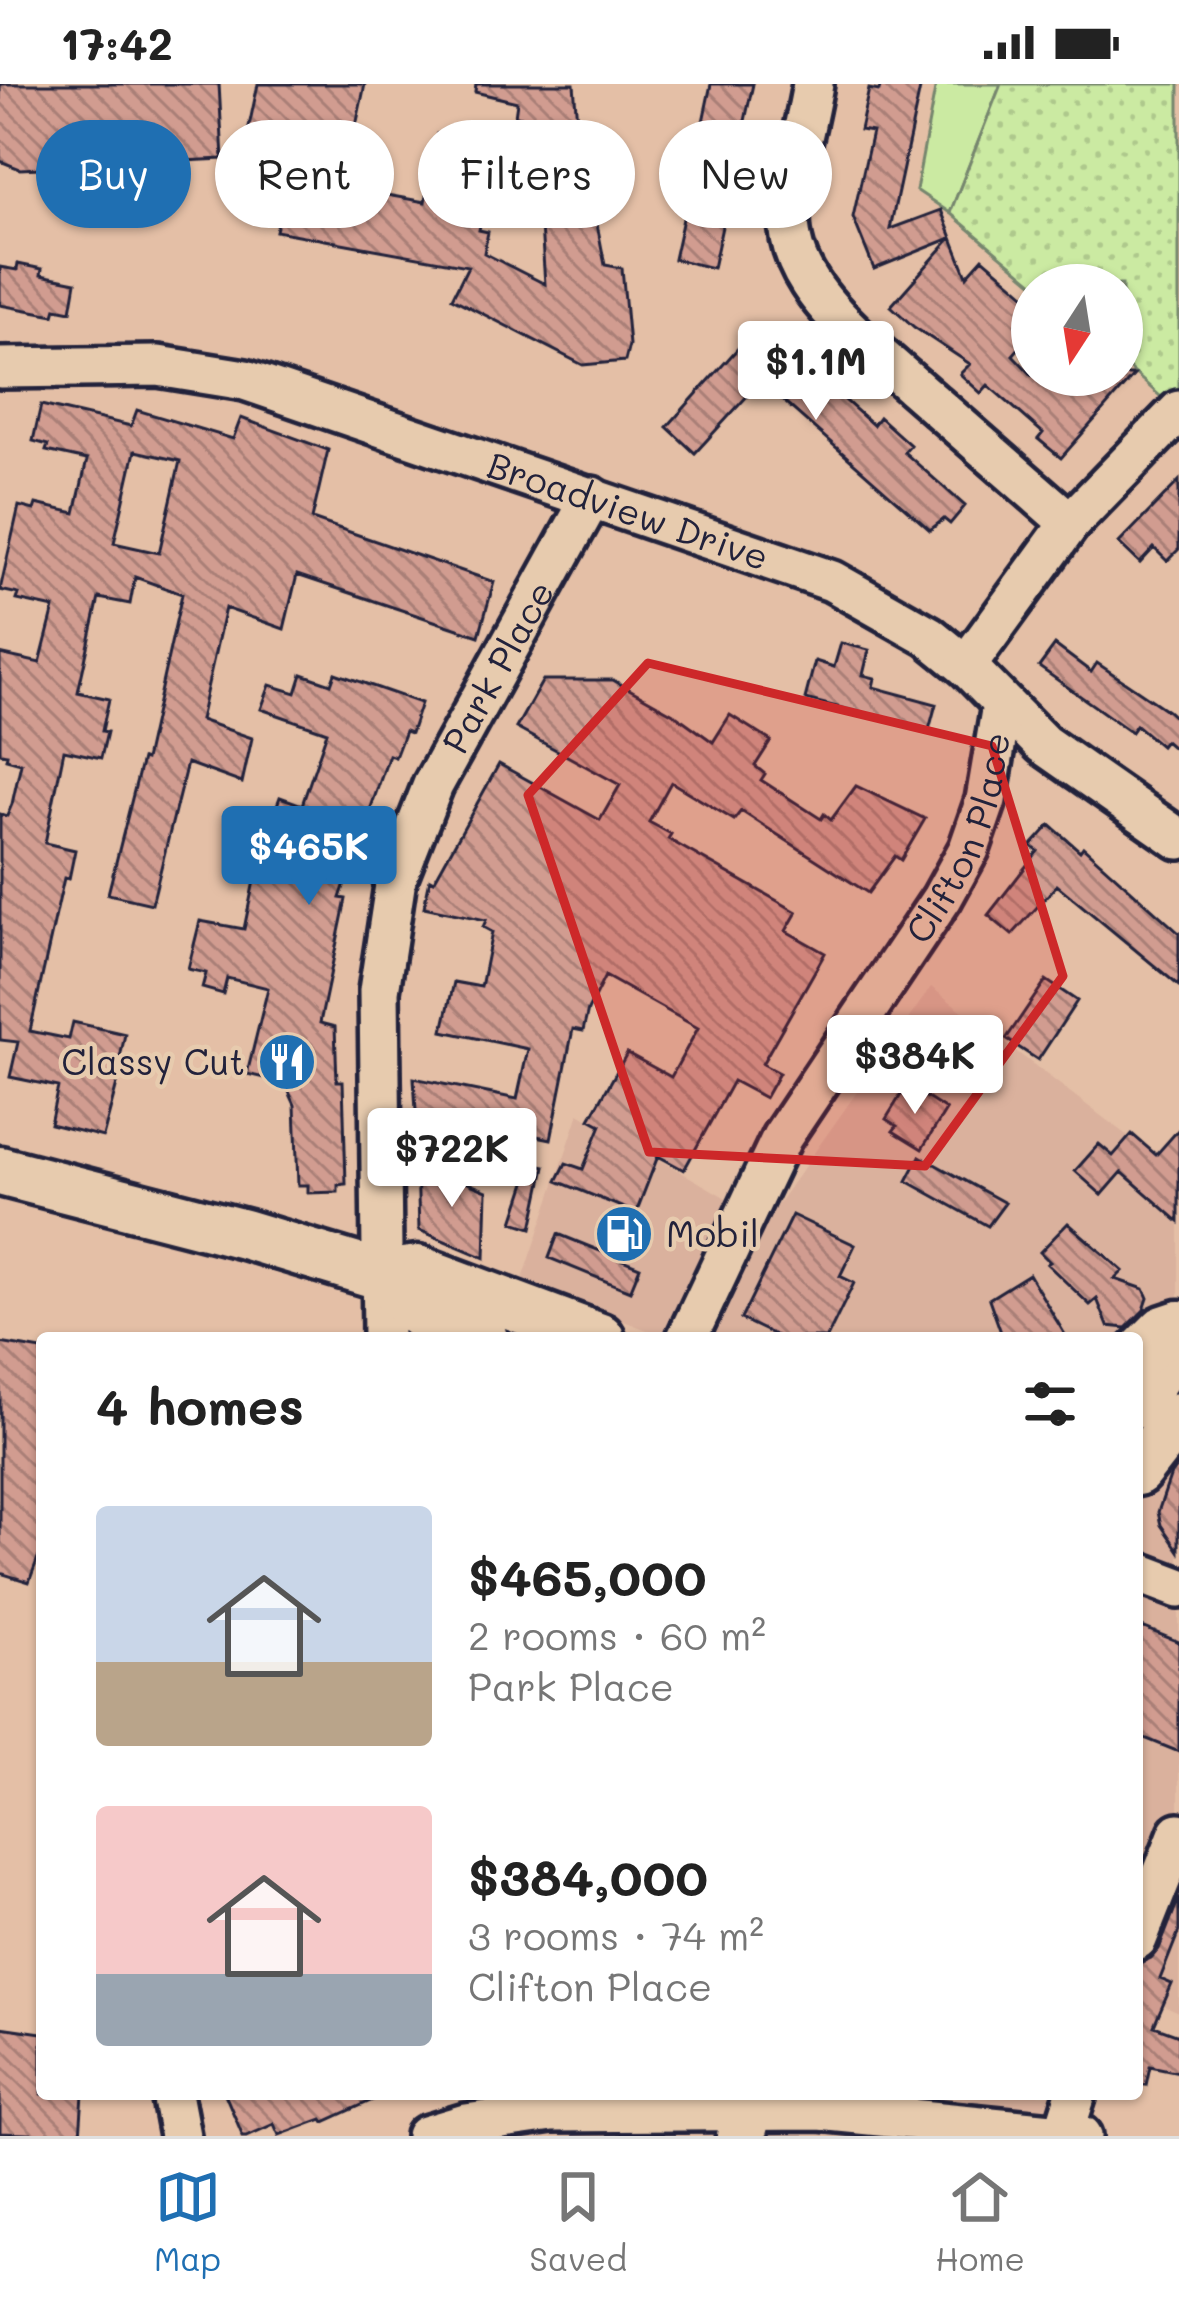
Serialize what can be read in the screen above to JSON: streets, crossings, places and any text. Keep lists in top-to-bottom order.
{
  "streets": {
    "street": ["Broadview Drive", "Park Place", "Clifton Place"]
  },
  "crossings": [
    ["Broadview Drive", "Park Place"],
    ["Broadview Drive", "Clifton Place"]
  ],
  "places": {
    "restaurant": ["Classy Cut"],
    "fuel station": ["Mobil"]
  },
  "north": "bottom",
  "page": {
    "status": "17:42",
    "chip": [
      "Buy",
      "Rent",
      "Filters",
      "New"
    ],
    "price": [
      "$1.1M",
      "$465K",
      "$384K",
      "$722K"
    ],
    "heading": "4 homes",
    "list": [
      {
        "name": "$465,000",
        "note": "2 rooms · 60 m² · Park Place"
      },
      {
        "name": "$384,000",
        "note": "3 rooms · 74 m² · Clifton Place"
      }
    ],
    "tabs": ["Map", "Saved", "Home"]
  }
}
